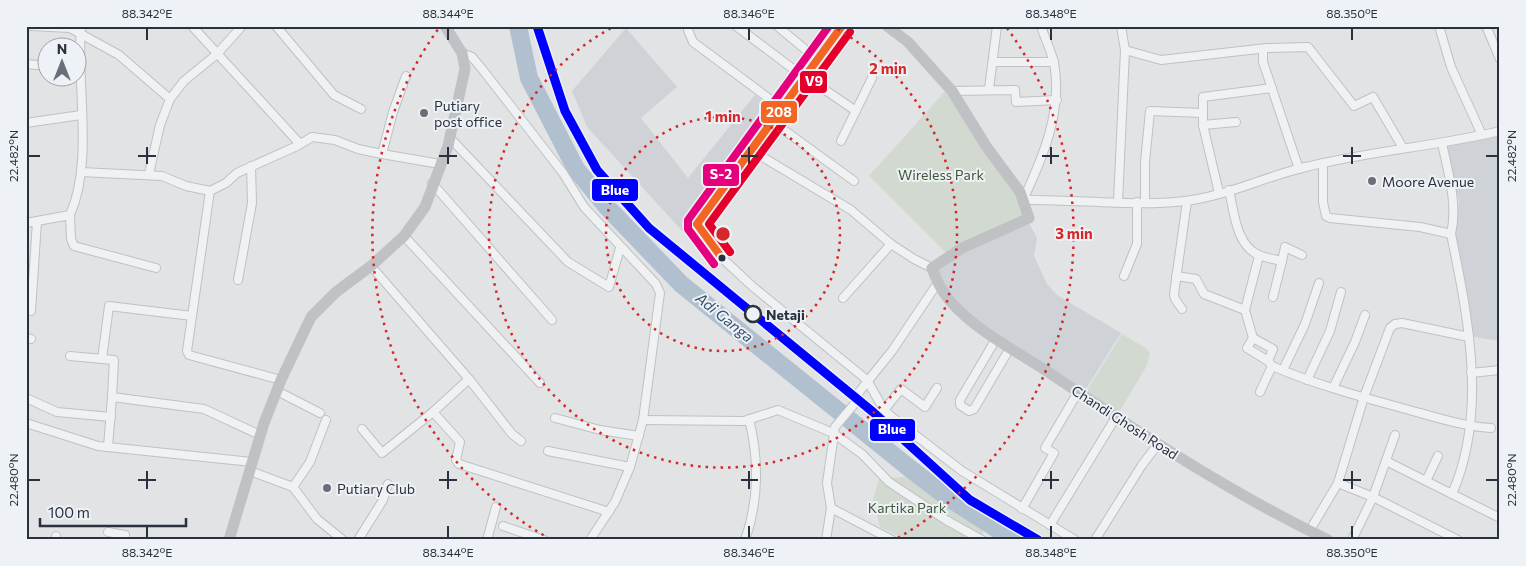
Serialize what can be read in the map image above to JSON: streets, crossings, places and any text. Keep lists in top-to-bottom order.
{
  "streets": {
    "street": ["Chandi Ghosh Road"]
  },
  "water": ["Adi Ganga"],
  "parks": ["Wireless Park", "Kartika Park"],
  "places": [
    "Putiary post office",
    "Moore Avenue",
    "Netaji",
    "Putiary Club"
  ],
  "lines": [
    "transit line Blue",
    "transit line 208",
    "transit line S-2",
    "transit line V9"
  ],
  "scale_bar": "100 m",
  "north": "top",
  "coordinates": [
    "88.342°E",
    "88.344°E",
    "88.346°E",
    "88.348°E",
    "88.350°E",
    "22.482°N",
    "22.480°N"
  ],
  "rings": ["2 min", "1 min", "3 min"]
}
